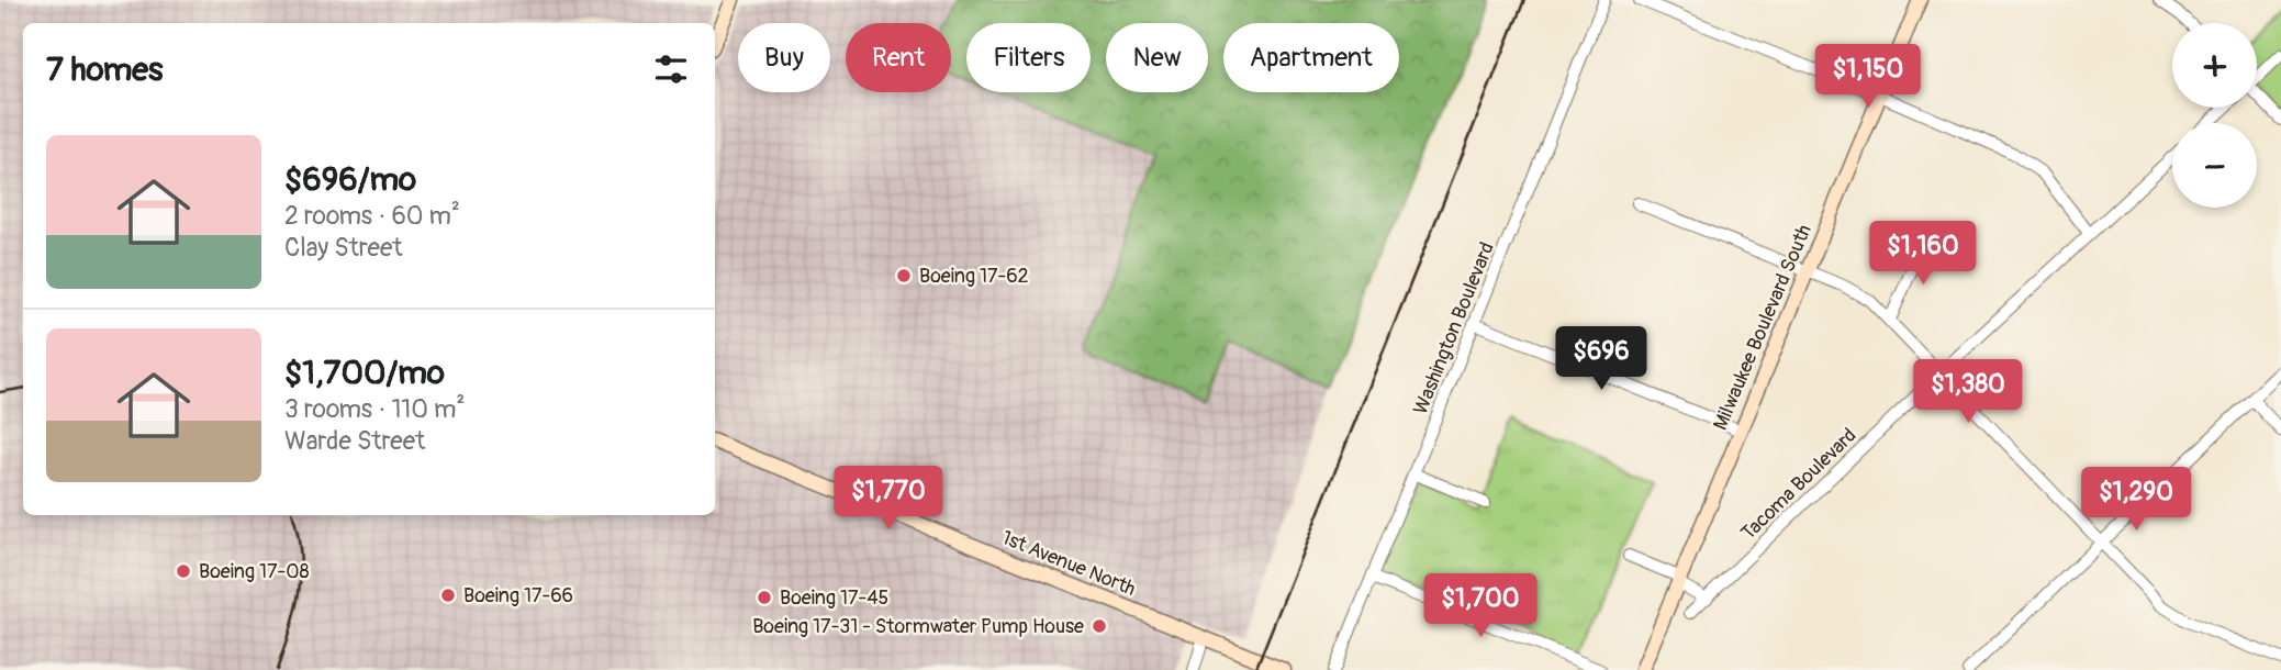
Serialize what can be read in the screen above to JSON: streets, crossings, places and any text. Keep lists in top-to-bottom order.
{
  "streets": {
    "street": [
      "Milwaukee Boulevard South",
      "Washington Boulevard",
      "Tacoma Boulevard",
      "1st Avenue North"
    ]
  },
  "places": [
    "Boeing 17-62",
    "Boeing 17-08",
    "Boeing 17-66",
    "Boeing 17-45",
    "Boeing 17-31 - Stormwater Pump House"
  ],
  "page": {
    "map_buttons": ["+", "−"],
    "chip": [
      "Buy",
      "Rent",
      "Filters",
      "New",
      "Apartment"
    ],
    "heading": "7 homes",
    "price": [
      "$1,150",
      "$1,160",
      "$696",
      "$1,380",
      "$1,770",
      "$1,290",
      "$1,700"
    ],
    "list": [
      {
        "name": "$696/mo",
        "note": "2 rooms · 60 m² · Clay Street"
      },
      {
        "name": "$1,700/mo",
        "note": "3 rooms · 110 m² · Warde Street"
      }
    ]
  }
}
